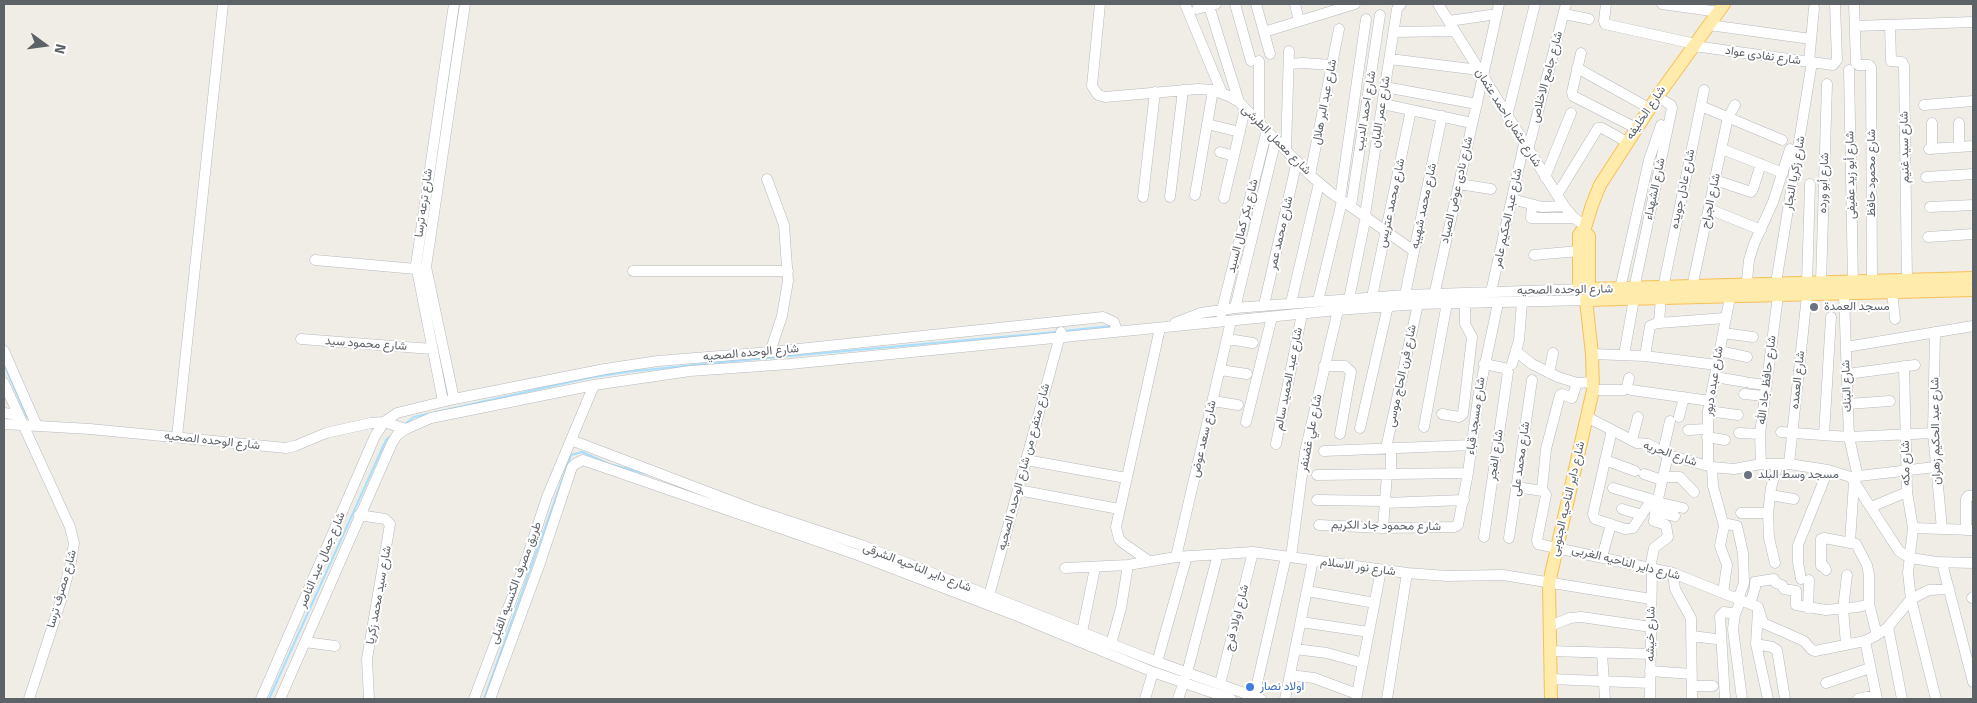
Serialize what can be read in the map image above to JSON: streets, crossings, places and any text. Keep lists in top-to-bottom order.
{
  "streets": {
    "main road": ["شارع الخليفه", "شارع الوحده الصحيه", "شارع داير الناحيه الجنوبى"],
    "street": [
      "شارع نفادى عواد",
      "شارع جامع الاخلاص",
      "شارع عبد البر هلال",
      "شارع احمد الديب",
      "شارع عمر اللبان",
      "شارع عثمان احمد عثمان",
      "شارع معمل الطرشى",
      "شارع سيد غنيم",
      "شارع زكريا النجار",
      "شارع محمود حافظ",
      "شارع أبو زيد عفيفى",
      "شارع أبو ورده",
      "شارع الشهداء",
      "شارع عادل جويده",
      "شارع نادى عوض الصياد",
      "شارع الجراح",
      "شارع ترعه ترسا",
      "شارع محمد عتريس",
      "شارع محمد شهيبه",
      "شارع عبد الحكيم عامر",
      "شارع بكر كمال السيد",
      "شارع محمد عمر",
      "شارع محمود سيد",
      "شارع فرن الحاج موسى",
      "شارع عبد الحميد سالم",
      "شارع حافظ جاد الله",
      "شارع العمده",
      "شارع عبده دبور",
      "شارع البنك",
      "شارع مسجد قباء",
      "شارع عبد الحكيم زهران",
      "شارع علي غضنفر",
      "شارع سعد عوض",
      "شارع الحريه",
      "شارع الفجر",
      "شارع محمد على",
      "شارع مكه",
      "شارع متفرع من شارع الوحده الصحيه",
      "شارع محمود جاد الكريم",
      "شارع جمال عبد الناصر",
      "شارع داير الناحيه الغربى",
      "شارع نور الاسلام",
      "شارع داير الناحيه الشرقى",
      "طريق مصرف الكنسيه القبلى",
      "شارع مصرف ترسا",
      "شارع سيد محمد زكريا",
      "شارع اولاد فرج",
      "شارع خيشه"
    ]
  },
  "crossings": [
    ["شارع نفادى عواد", "شارع الخليفه"],
    ["شارع نفادى عواد", "شارع زكريا النجار"],
    ["شارع جامع الاخلاص", "شارع عثمان احمد عثمان"],
    ["شارع جامع الاخلاص", "شارع عبد الحكيم عامر"],
    ["شارع عبد البر هلال", "شارع معمل الطرشى"],
    ["شارع احمد الديب", "شارع معمل الطرشى"],
    ["شارع احمد الديب", "شارع علي غضنفر"],
    ["شارع عمر اللبان", "شارع معمل الطرشى"],
    ["شارع عمر اللبان", "شارع الوحده الصحيه"],
    ["شارع الخليفه", "شارع عثمان احمد عثمان"],
    ["شارع الخليفه", "شارع الشهداء"],
    ["شارع الخليفه", "شارع الوحده الصحيه"],
    ["شارع الخليفه", "شارع داير الناحيه الجنوبى"],
    ["شارع عثمان احمد عثمان", "شارع نادى عوض الصياد"],
    ["شارع عثمان احمد عثمان", "شارع عبد الحكيم عامر"],
    ["شارع معمل الطرشى", "شارع محمد عتريس"],
    ["شارع معمل الطرشى", "شارع محمد شهيبه"],
    ["شارع معمل الطرشى", "شارع بكر كمال السيد"],
    ["شارع معمل الطرشى", "شارع محمد عمر"],
    ["شارع معمل الطرشى", "شارع علي غضنفر"],
    ["شارع سيد غنيم", "شارع الوحده الصحيه"],
    ["شارع زكريا النجار", "شارع الوحده الصحيه"],
    ["شارع زكريا النجار", "شارع حافظ جاد الله"],
    ["شارع محمود حافظ", "شارع أبو زيد عفيفى"],
    ["شارع محمود حافظ", "شارع الوحده الصحيه"],
    ["شارع أبو زيد عفيفى", "شارع الوحده الصحيه"],
    ["شارع أبو ورده", "شارع الوحده الصحيه"],
    ["شارع الشهداء", "شارع الوحده الصحيه"],
    ["شارع عادل جويده", "شارع الوحده الصحيه"],
    ["شارع نادى عوض الصياد", "شارع الوحده الصحيه"],
    ["شارع الجراح", "شارع الوحده الصحيه"],
    ["شارع ترعه ترسا", "شارع الوحده الصحيه"],
    ["شارع ترعه ترسا", "شارع محمود سيد"],
    ["شارع محمد عتريس", "شارع الوحده الصحيه"],
    ["شارع محمد شهيبه", "شارع الوحده الصحيه"],
    ["شارع عبد الحكيم عامر", "شارع الوحده الصحيه"],
    ["شارع بكر كمال السيد", "شارع الوحده الصحيه"],
    ["شارع محمد عمر", "شارع الوحده الصحيه"],
    ["شارع الوحده الصحيه", "شارع فرن الحاج موسى"],
    ["شارع الوحده الصحيه", "شارع عبد الحميد سالم"],
    ["شارع الوحده الصحيه", "شارع حافظ جاد الله"],
    ["شارع الوحده الصحيه", "شارع العمده"],
    ["شارع الوحده الصحيه", "شارع عبده دبور"],
    ["شارع الوحده الصحيه", "شارع البنك"],
    ["شارع الوحده الصحيه", "شارع مسجد قباء"],
    ["شارع الوحده الصحيه", "شارع علي غضنفر"],
    ["شارع الوحده الصحيه", "شارع سعد عوض"],
    ["شارع الوحده الصحيه", "شارع الفجر"],
    ["شارع الوحده الصحيه", "شارع متفرع من شارع الوحده الصحيه"],
    ["شارع الوحده الصحيه", "شارع داير الناحيه الجنوبى"],
    ["شارع الوحده الصحيه", "شارع جمال عبد الناصر"],
    ["شارع الوحده الصحيه", "طريق مصرف الكنسيه القبلى"],
    ["شارع الوحده الصحيه", "شارع مصرف ترسا"],
    ["شارع فرن الحاج موسى", "شارع محمود جاد الكريم"],
    ["شارع حافظ جاد الله", "شارع الحريه"],
    ["شارع العمده", "شارع الحريه"],
    ["شارع عبده دبور", "شارع الحريه"],
    ["شارع البنك", "شارع الحريه"],
    ["شارع مسجد قباء", "شارع محمود جاد الكريم"],
    ["شارع عبد الحكيم زهران", "شارع الحريه"],
    ["شارع علي غضنفر", "شارع نور الاسلام"],
    ["شارع علي غضنفر", "شارع داير الناحيه الشرقى"],
    ["شارع سعد عوض", "شارع نور الاسلام"],
    ["شارع الحريه", "شارع مكه"],
    ["شارع الحريه", "شارع داير الناحيه الجنوبى"],
    ["شارع متفرع من شارع الوحده الصحيه", "شارع داير الناحيه الشرقى"],
    ["شارع داير الناحيه الجنوبى", "شارع داير الناحيه الغربى"],
    ["شارع داير الناحيه الجنوبى", "شارع نور الاسلام"],
    ["شارع جمال عبد الناصر", "شارع سيد محمد زكريا"],
    ["شارع داير الناحيه الغربى", "شارع خيشه"],
    ["شارع نور الاسلام", "شارع اولاد فرج"],
    ["شارع نور الاسلام", "شارع خيشه"],
    ["شارع داير الناحيه الشرقى", "طريق مصرف الكنسيه القبلى"],
    ["شارع داير الناحيه الشرقى", "شارع اولاد فرج"]
  ],
  "places": ["مسجد العمدة", "مسجد وسط البلد", "اولاد نصار"],
  "north": "right"
}
